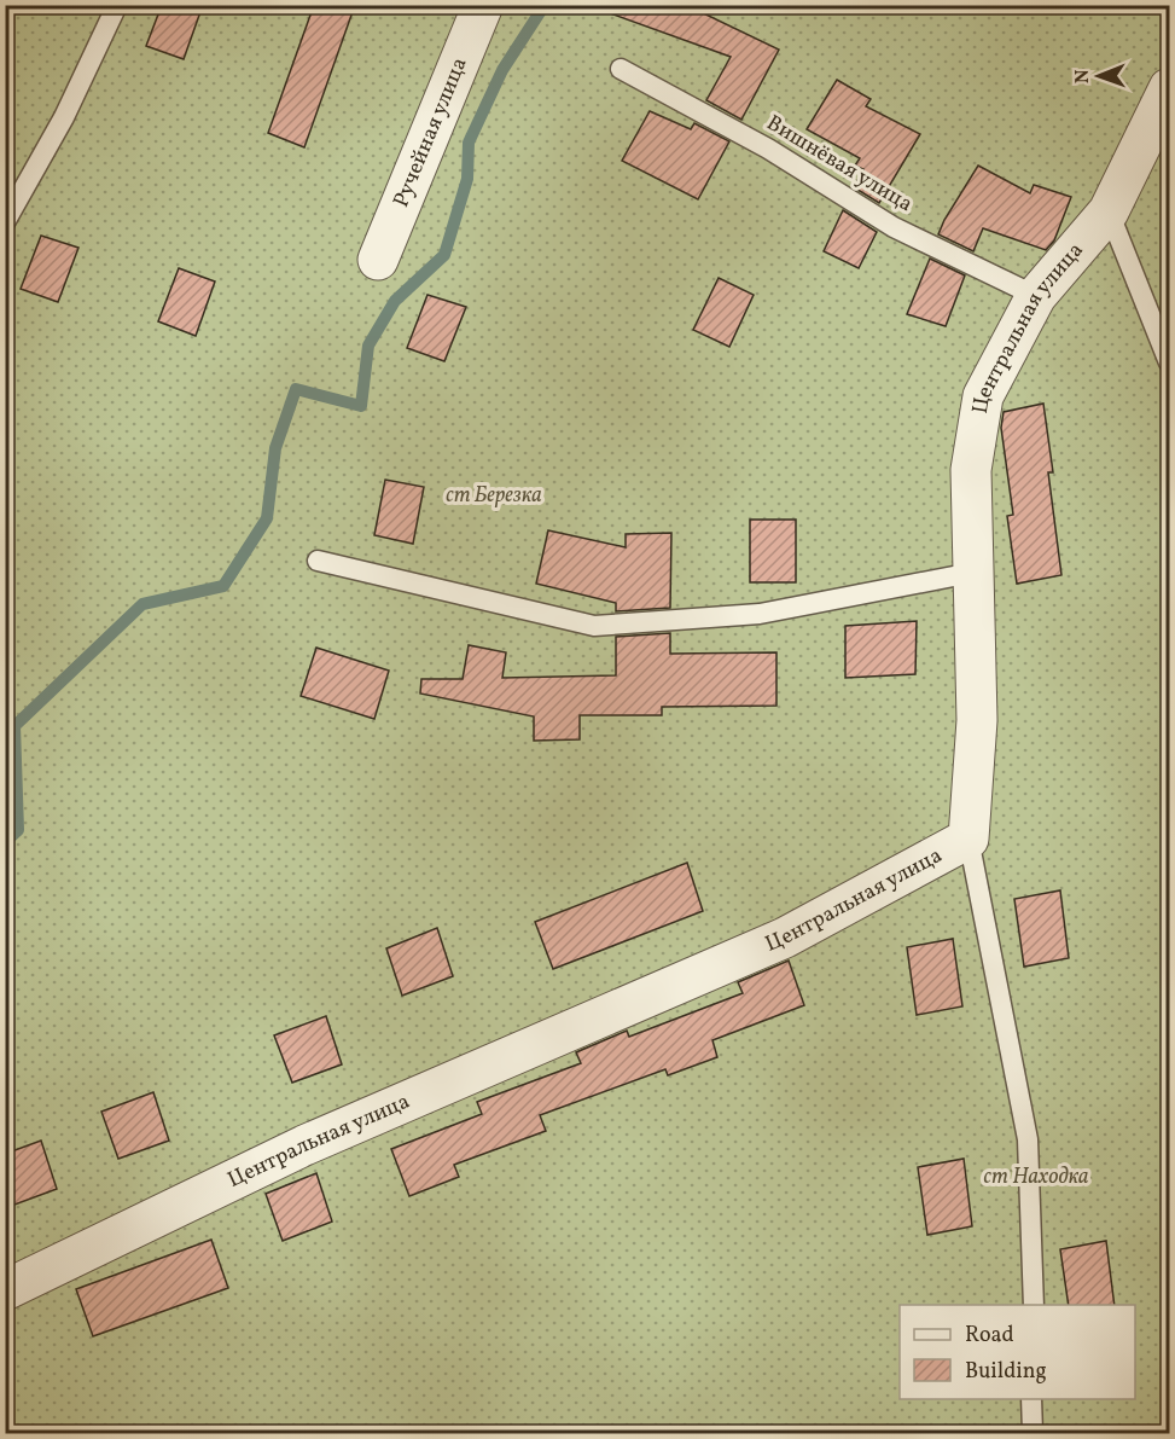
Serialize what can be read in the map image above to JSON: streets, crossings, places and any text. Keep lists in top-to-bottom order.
{
  "streets": {
    "street": ["Ручейная улица", "Центральная улица"],
    "lane": ["Вишнёвая улица"]
  },
  "crossings": [
    ["Вишнёвая улица", "Центральная улица"]
  ],
  "parks": ["ст Березка", "ст Находка"],
  "legend": ["Road", "Building"],
  "north": "left"
}
